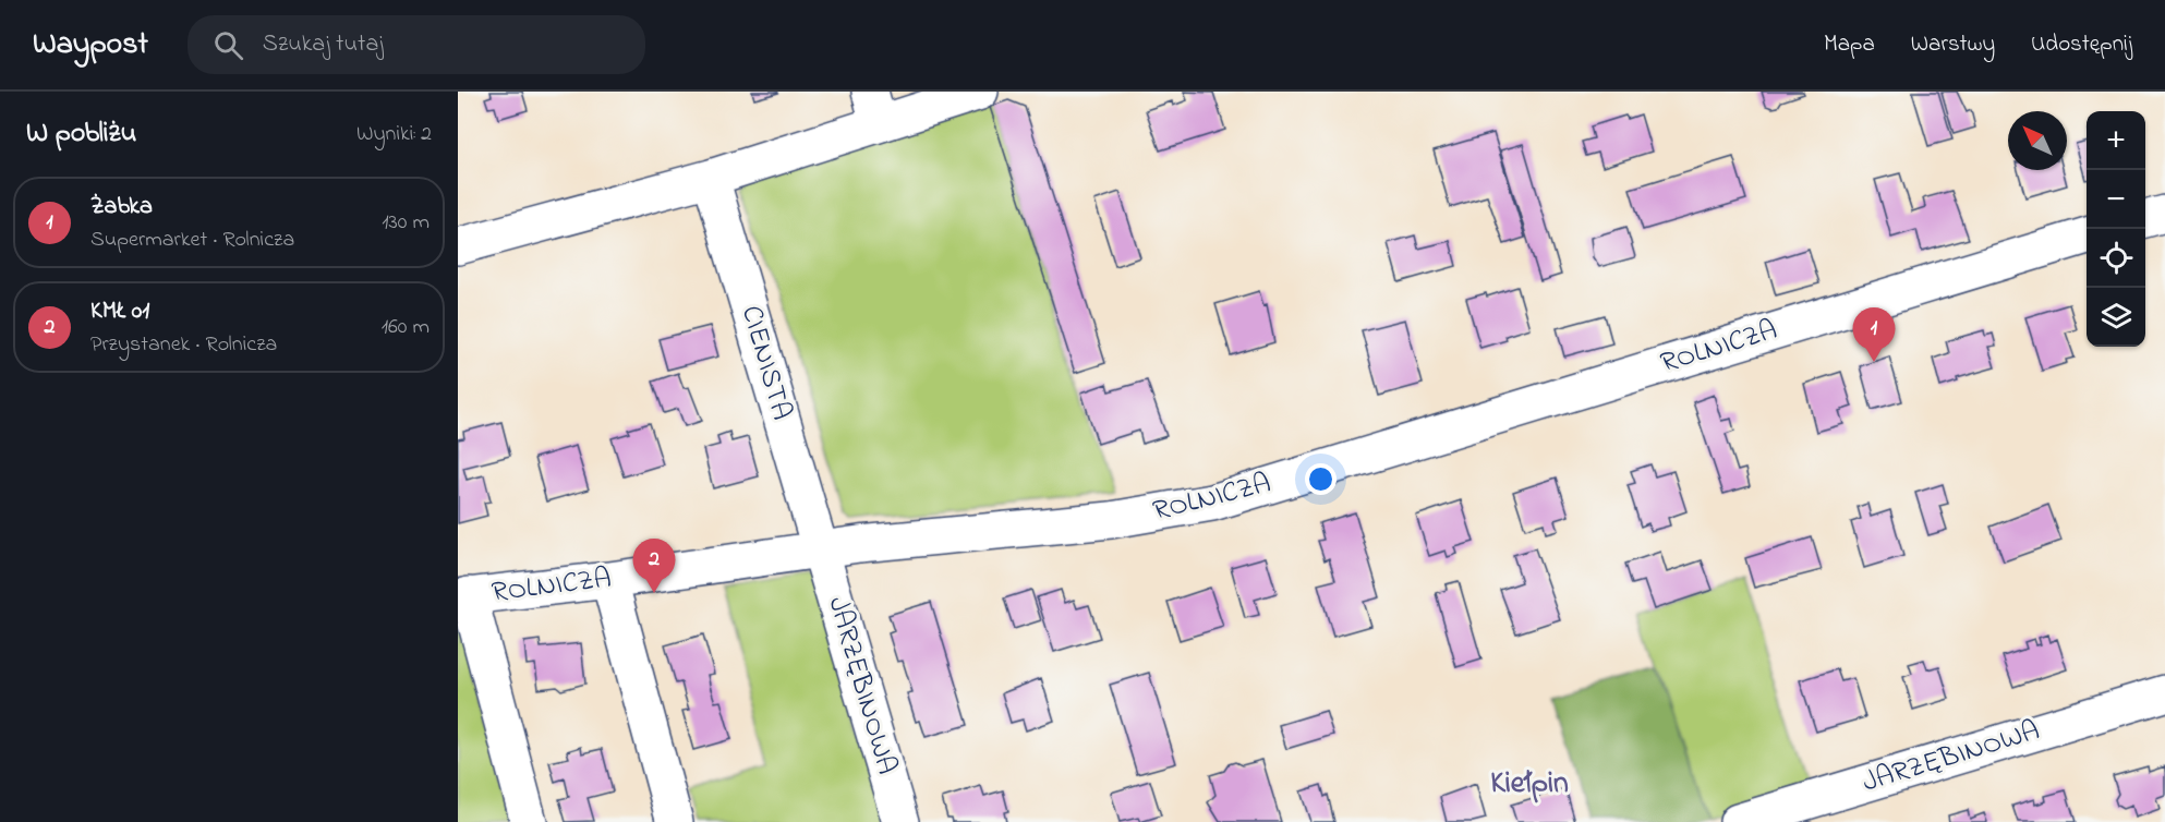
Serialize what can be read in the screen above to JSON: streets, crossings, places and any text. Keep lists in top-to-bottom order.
{
  "streets": {
    "street": ["ROLNICZA", "CIENISTA", "JARZĘBINOWA"]
  },
  "crossings": [
    ["ROLNICZA", "CIENISTA"],
    ["ROLNICZA", "JARZĘBINOWA"],
    ["CIENISTA", "JARZĘBINOWA"]
  ],
  "districts": ["Kiełpin"],
  "north": "top left",
  "page": {
    "header": "Waypost",
    "search": "Szukaj tutaj",
    "nav": ["Mapa", "Warstwy", "Udostępnij"],
    "heading": ["W pobliżu", "Wyniki: 2"],
    "map_buttons": ["+", "−"],
    "list": [
      {
        "mark": "1",
        "name": "Żabka",
        "note": "Supermarket · Rolnicza",
        "value": "130 m"
      },
      {
        "mark": "2",
        "name": "KMŁ 01",
        "note": "Przystanek · Rolnicza",
        "value": "160 m"
      }
    ],
    "pins": ["1", "2"]
  }
}
